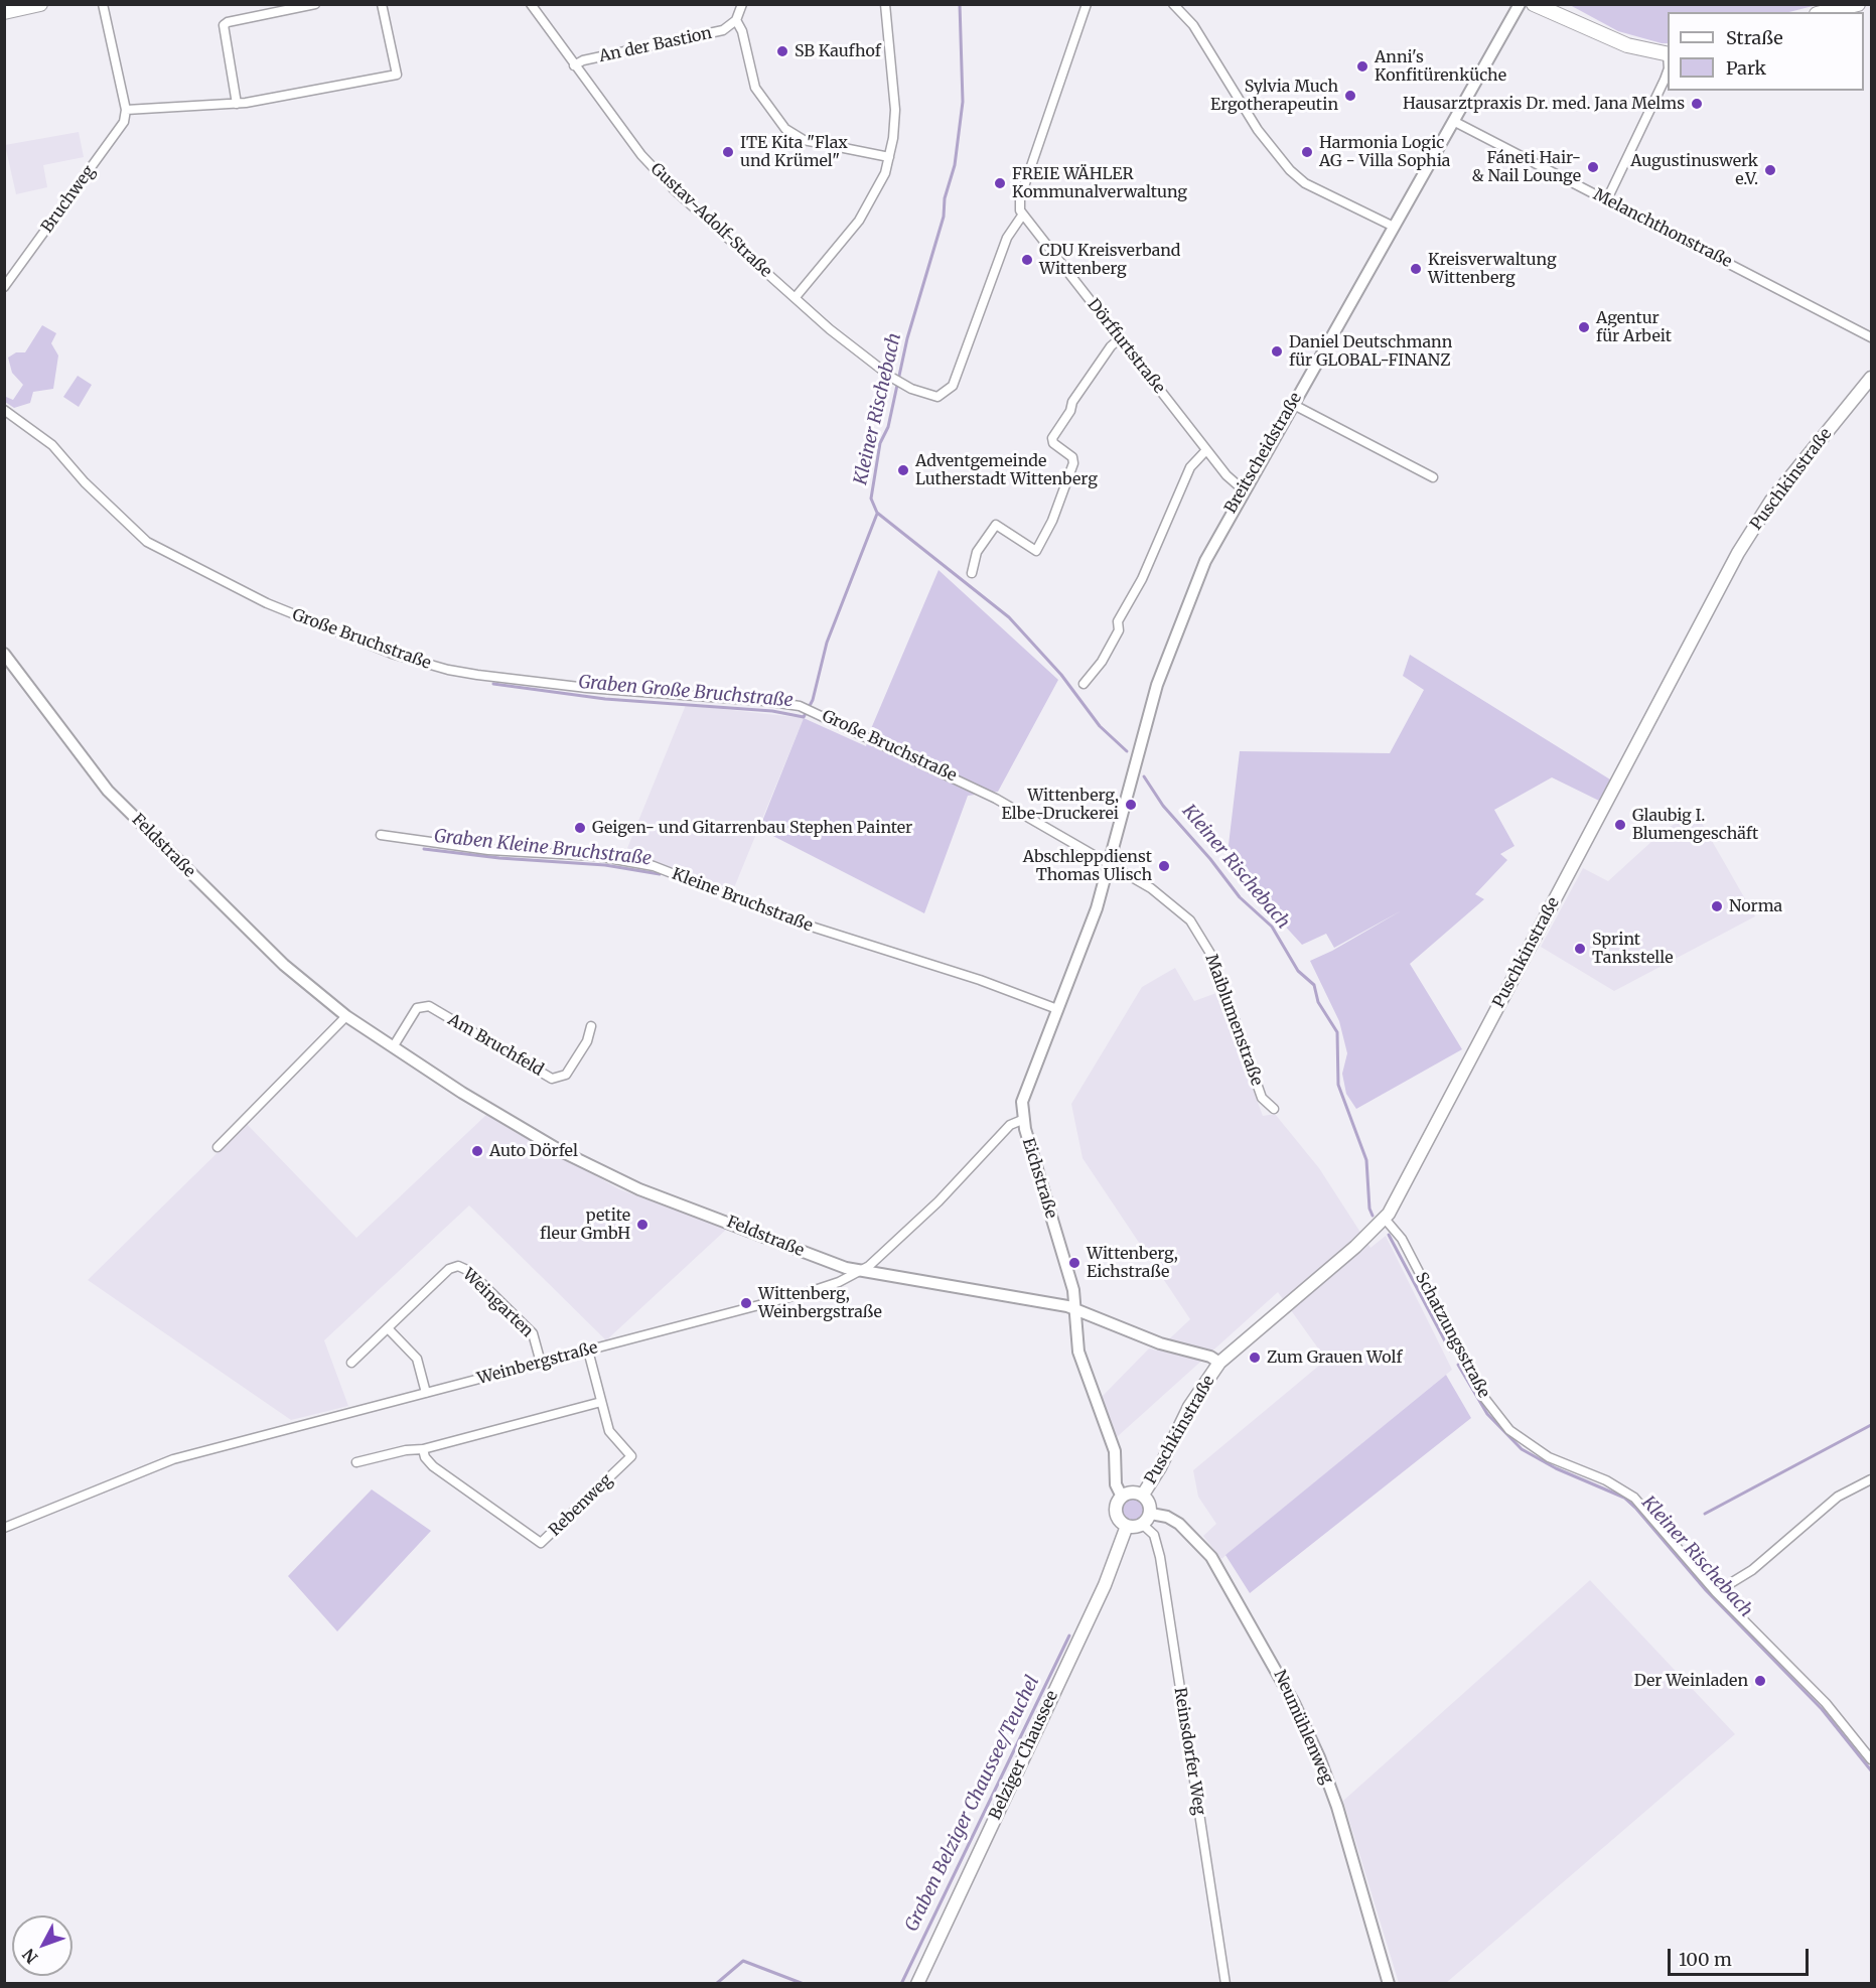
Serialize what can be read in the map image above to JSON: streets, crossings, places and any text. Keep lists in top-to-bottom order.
{
  "streets": {
    "main road": ["Puschkinstraße", "Belziger Chaussee"],
    "street": [
      "An der Bastion",
      "Bruchweg",
      "Gustav-Adolf-Straße",
      "Melanchthonstraße",
      "Dörffurtstraße",
      "Breitscheidstraße",
      "Große Bruchstraße",
      "Feldstraße",
      "Kleine Bruchstraße",
      "Maiblumenstraße",
      "Am Bruchfeld",
      "Eichstraße",
      "Weingarten",
      "Schatzungsstraße",
      "Weinbergstraße",
      "Rebenweg",
      "Neumühlenweg",
      "Reinsdorfer Weg"
    ]
  },
  "crossings": [
    ["An der Bastion", "Gustav-Adolf-Straße"],
    ["Gustav-Adolf-Straße", "Dörffurtstraße"],
    ["Melanchthonstraße", "Breitscheidstraße"],
    ["Dörffurtstraße", "Breitscheidstraße"],
    ["Breitscheidstraße", "Große Bruchstraße"],
    ["Breitscheidstraße", "Maiblumenstraße"],
    ["Breitscheidstraße", "Eichstraße"],
    ["Puschkinstraße", "Feldstraße"],
    ["Puschkinstraße", "Eichstraße"],
    ["Puschkinstraße", "Schatzungsstraße"],
    ["Puschkinstraße", "Neumühlenweg"],
    ["Puschkinstraße", "Reinsdorfer Weg"],
    ["Puschkinstraße", "Belziger Chaussee"],
    ["Große Bruchstraße", "Maiblumenstraße"],
    ["Große Bruchstraße", "Eichstraße"],
    ["Feldstraße", "Am Bruchfeld"],
    ["Feldstraße", "Eichstraße"],
    ["Feldstraße", "Weinbergstraße"],
    ["Kleine Bruchstraße", "Eichstraße"],
    ["Maiblumenstraße", "Eichstraße"],
    ["Eichstraße", "Weinbergstraße"],
    ["Eichstraße", "Neumühlenweg"],
    ["Eichstraße", "Reinsdorfer Weg"],
    ["Eichstraße", "Belziger Chaussee"],
    ["Weingarten", "Weinbergstraße"],
    ["Weinbergstraße", "Rebenweg"],
    ["Neumühlenweg", "Reinsdorfer Weg"],
    ["Neumühlenweg", "Belziger Chaussee"],
    ["Reinsdorfer Weg", "Belziger Chaussee"]
  ],
  "water": [
    "Kleiner Rischebach",
    "Graben Große Bruchstraße",
    "Graben Kleine Bruchstraße",
    "Graben Belziger Chaussee/Teuchel"
  ],
  "places": [
    "SB Kaufhof",
    "Anni's Konfitürenküche",
    "Sylvia Much Ergotherapeutin",
    "Hausarztpraxis Dr. med. Jana Melms",
    "ITE Kita \"Flax und Krümel\"",
    "Harmonia Logic AG - Villa Sophia",
    "Fáneti Hair- & Nail Lounge",
    "Augustinuswerk e.V.",
    "FREIE WÄHLER Kommunalverwaltung",
    "CDU Kreisverband Wittenberg",
    "Kreisverwaltung Wittenberg",
    "Agentur für Arbeit",
    "Daniel Deutschmann für GLOBAL-FINANZ",
    "Adventgemeinde Lutherstadt Wittenberg",
    "Wittenberg, Elbe-Druckerei",
    "Glaubig I. Blumengeschäft",
    "Geigen- und Gitarrenbau Stephen Painter",
    "Abschleppdienst Thomas Ulisch",
    "Norma",
    "Sprint Tankstelle",
    "Auto Dörfel",
    "petite fleur GmbH",
    "Wittenberg, Eichstraße",
    "Wittenberg, Weinbergstraße",
    "Zum Grauen Wolf",
    "Der Weinladen"
  ],
  "legend": ["Straße", "Park"],
  "scale_bar": "100 m",
  "north": "bottom left"
}
